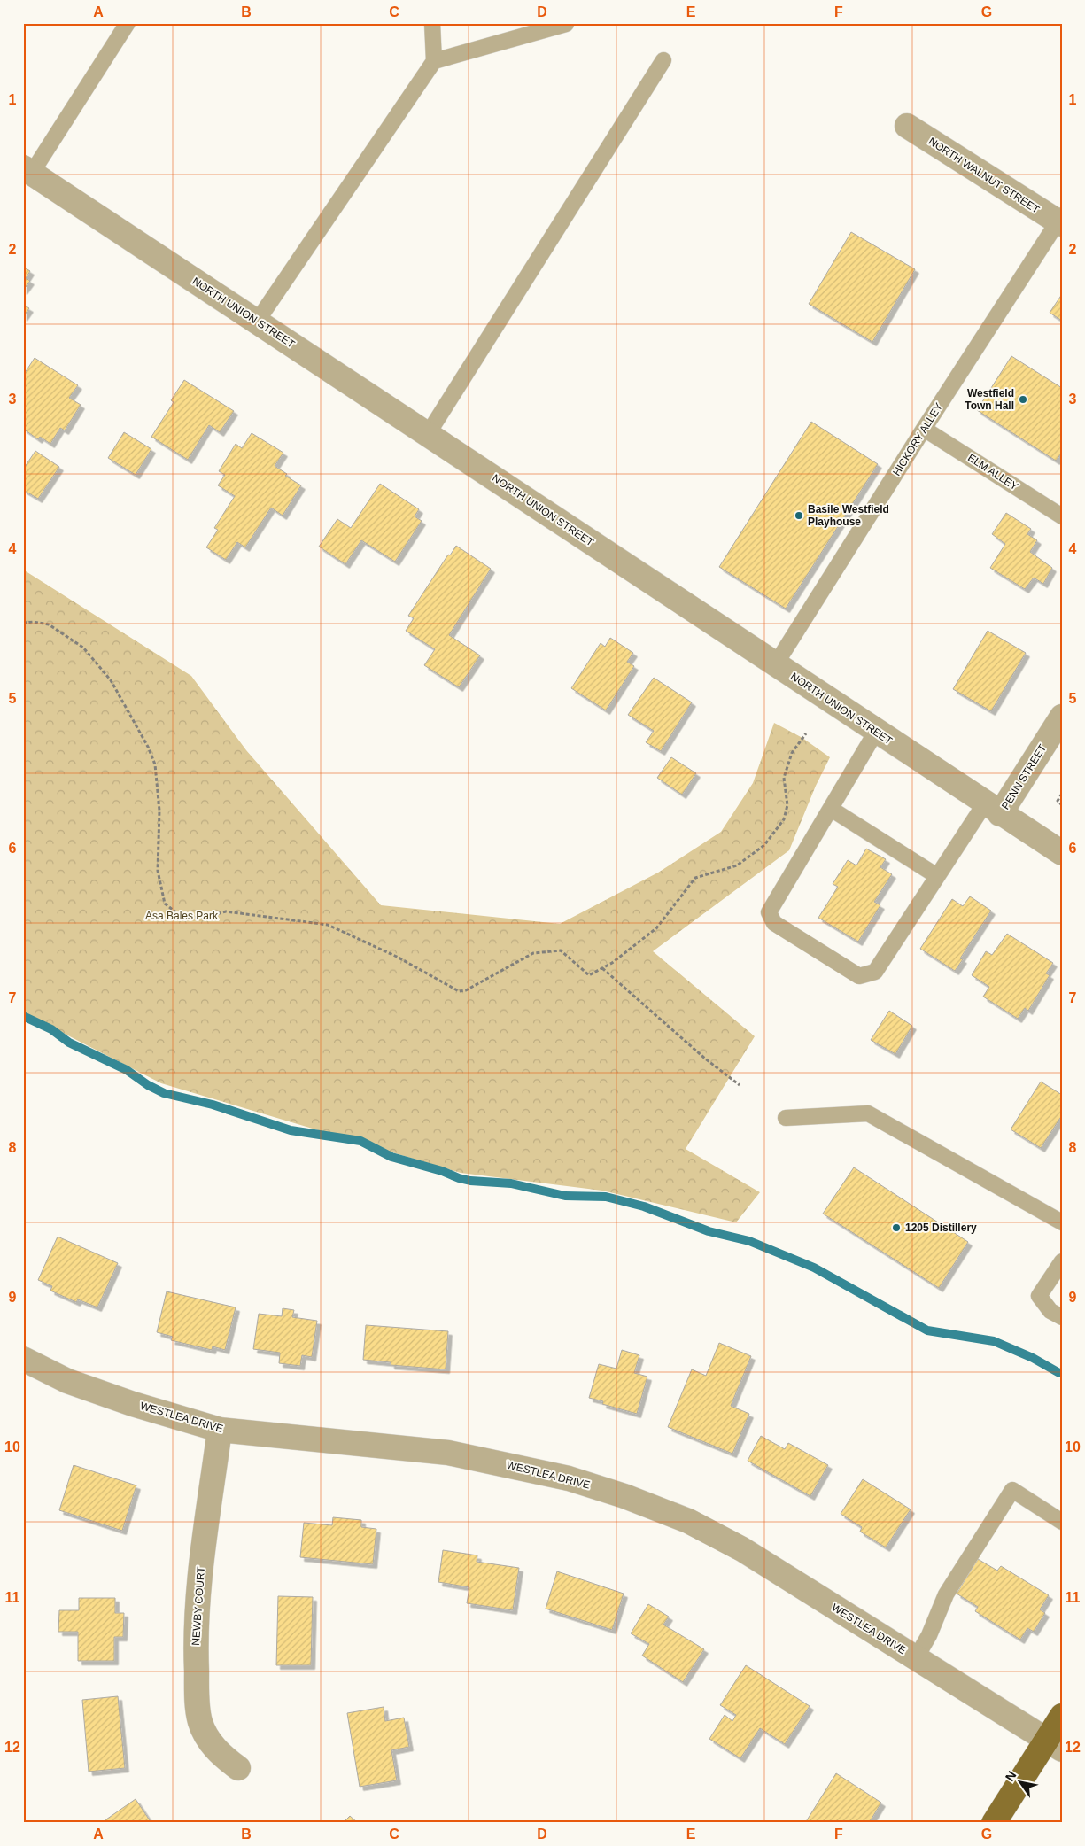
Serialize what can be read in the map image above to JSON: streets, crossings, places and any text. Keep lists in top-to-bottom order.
{
  "streets": {
    "street": [
      "NORTH WALNUT STREET",
      "NORTH UNION STREET",
      "PENN STREET",
      "WESTLEA DRIVE",
      "NEWBY COURT"
    ],
    "lane": ["HICKORY ALLEY", "ELM ALLEY"]
  },
  "crossings": [
    ["NORTH WALNUT STREET", "HICKORY ALLEY"],
    ["NORTH UNION STREET", "HICKORY ALLEY"],
    ["NORTH UNION STREET", "PENN STREET"],
    ["HICKORY ALLEY", "ELM ALLEY"],
    ["WESTLEA DRIVE", "NEWBY COURT"]
  ],
  "parks": ["Asa Bales Park"],
  "places": ["Westfield Town Hall", "Basile Westfield Playhouse", "1205 Distillery"],
  "north": "top left",
  "grid": {
    "columns": [
      "A",
      "B",
      "C",
      "D",
      "E",
      "F",
      "G"
    ],
    "rows": [
      "1",
      "2",
      "3",
      "4",
      "5",
      "6",
      "7",
      "8",
      "9",
      "10",
      "11",
      "12"
    ]
  }
}
